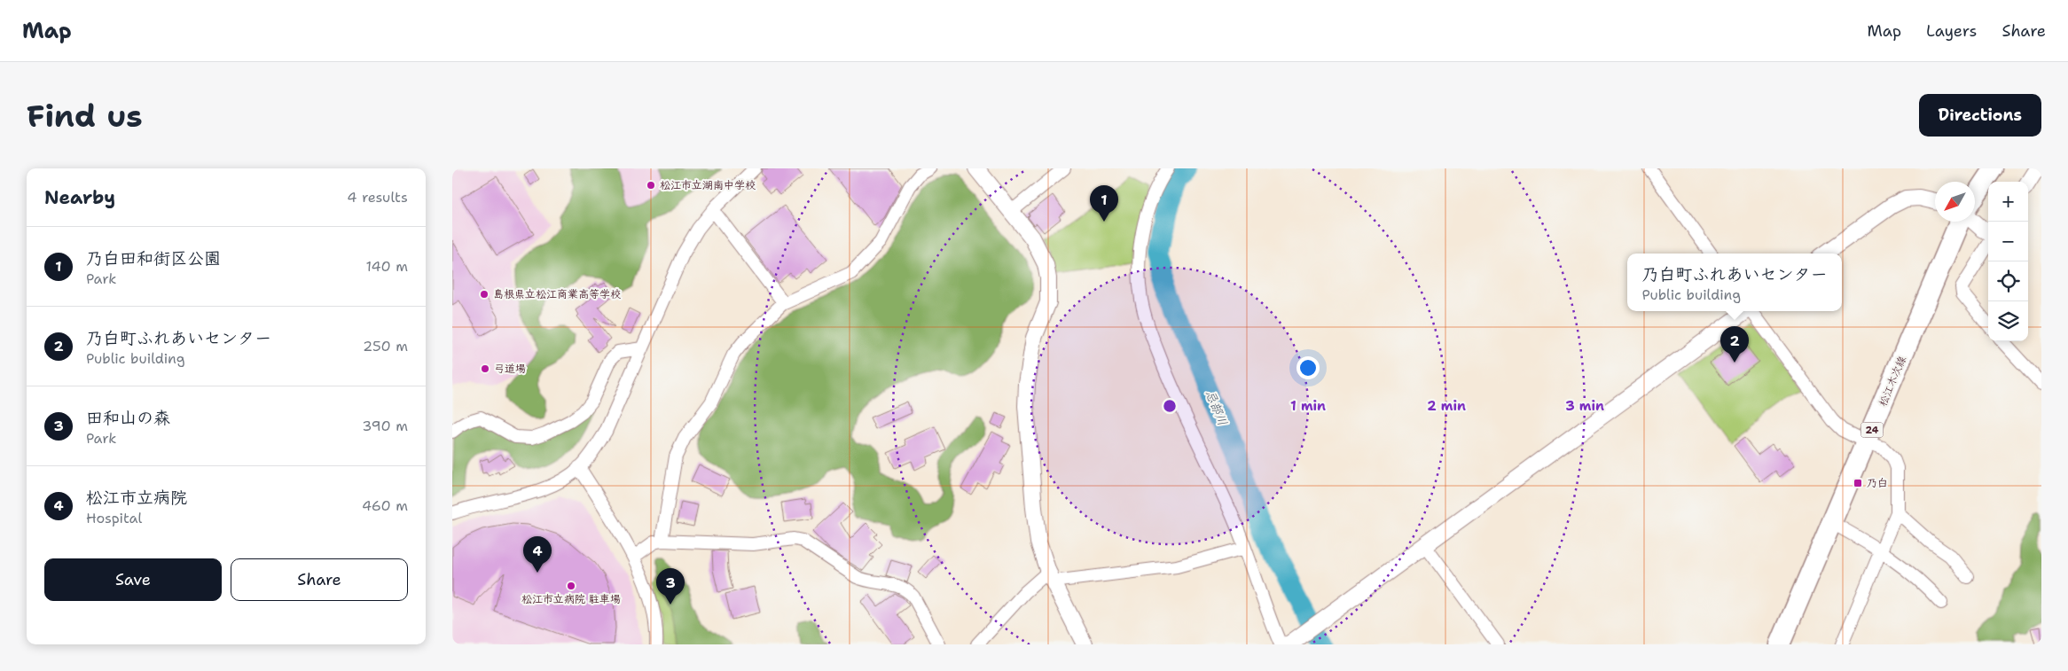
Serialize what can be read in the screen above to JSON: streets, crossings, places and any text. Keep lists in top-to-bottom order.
{
  "streets": {
    "main road": ["松江木次線", "24"]
  },
  "water": ["忌部川"],
  "places": {
    "other": [
      "松江市立湖南中学校",
      "島根県立松江商業高等学校",
      "弓道場",
      "松江市立病院 駐車場"
    ],
    "transit": ["乃白"]
  },
  "north": "bottom left",
  "page": {
    "header": "Map",
    "nav": ["Map", "Layers", "Share"],
    "buttons": [
      "Directions",
      ["Save", "Share"]
    ],
    "title": "Find us",
    "heading": ["Nearby", "4 results"],
    "map_buttons": ["+", "−"],
    "pins": [
      "1",
      "2",
      "4",
      "3"
    ],
    "list": [
      {
        "mark": "1",
        "name": "乃白田和街区公園",
        "note": "Park",
        "value": "140 m"
      },
      {
        "mark": "2",
        "name": "乃白町ふれあいセンター",
        "note": "Public building",
        "value": "250 m"
      },
      {
        "mark": "3",
        "name": "田和山の森",
        "note": "Park",
        "value": "390 m"
      },
      {
        "mark": "4",
        "name": "松江市立病院",
        "note": "Hospital",
        "value": "460 m"
      }
    ],
    "popup": ["乃白町ふれあいセンター", "Public building"]
  },
  "rings": ["1 min", "2 min", "3 min"]
}
